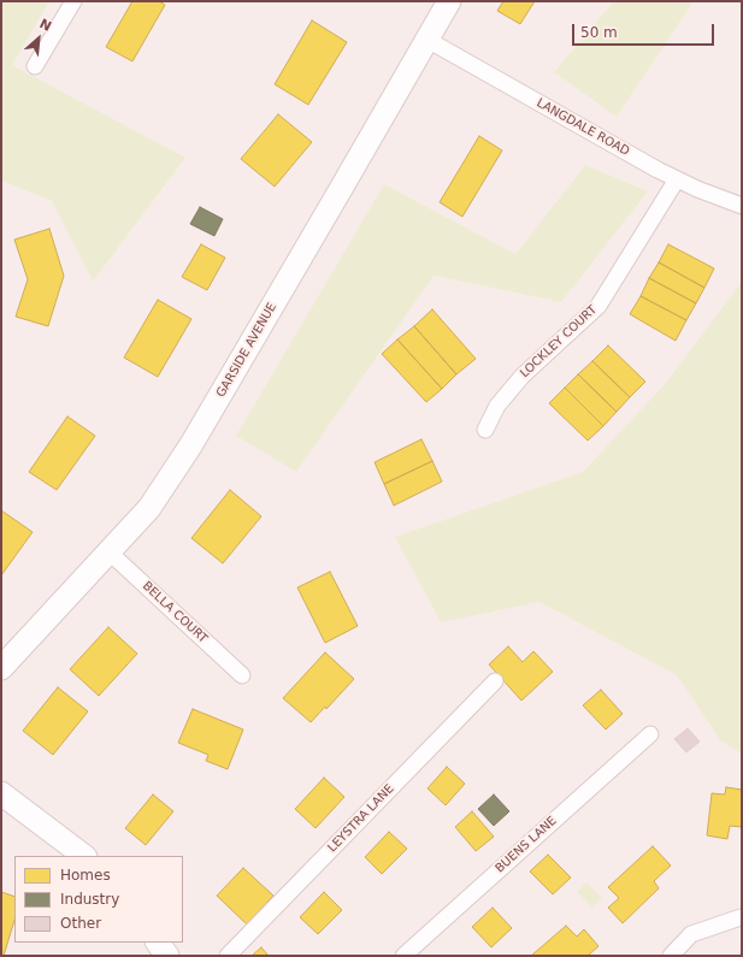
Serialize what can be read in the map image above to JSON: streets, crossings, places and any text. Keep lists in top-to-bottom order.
{
  "streets": {
    "street": [
      "LANGDALE ROAD",
      "LOCKLEY COURT",
      "GARSIDE AVENUE",
      "BELLA COURT",
      "LEYSTRA LANE",
      "BUENS LANE"
    ]
  },
  "crossings": [
    ["LANGDALE ROAD", "LOCKLEY COURT"],
    ["LANGDALE ROAD", "GARSIDE AVENUE"],
    ["GARSIDE AVENUE", "BELLA COURT"]
  ],
  "legend": ["Homes", "Industry", "Other"],
  "scale_bar": "50 m",
  "north": "top right"
}
